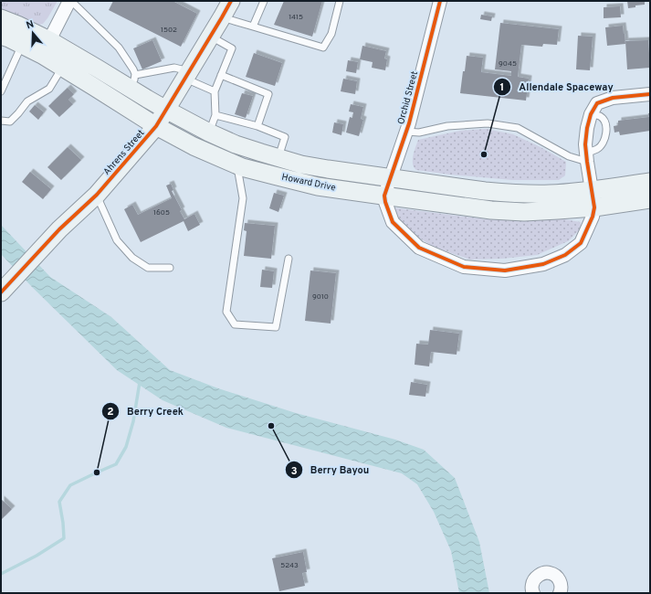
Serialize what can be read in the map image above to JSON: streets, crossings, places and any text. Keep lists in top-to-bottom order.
{
  "streets": {
    "main road": ["Ahrens Street", "Howard Drive"],
    "street": ["Orchid Street"]
  },
  "crossings": [
    ["Orchid Street", "Howard Drive"],
    ["Ahrens Street", "Howard Drive"]
  ],
  "places": ["Allendale Spaceway", "Berry Bayou", "Berry Creek"],
  "house_numbers": [
    "1415",
    "1502",
    "9045",
    "1605",
    "9010",
    "5243"
  ],
  "north": "top"
}
